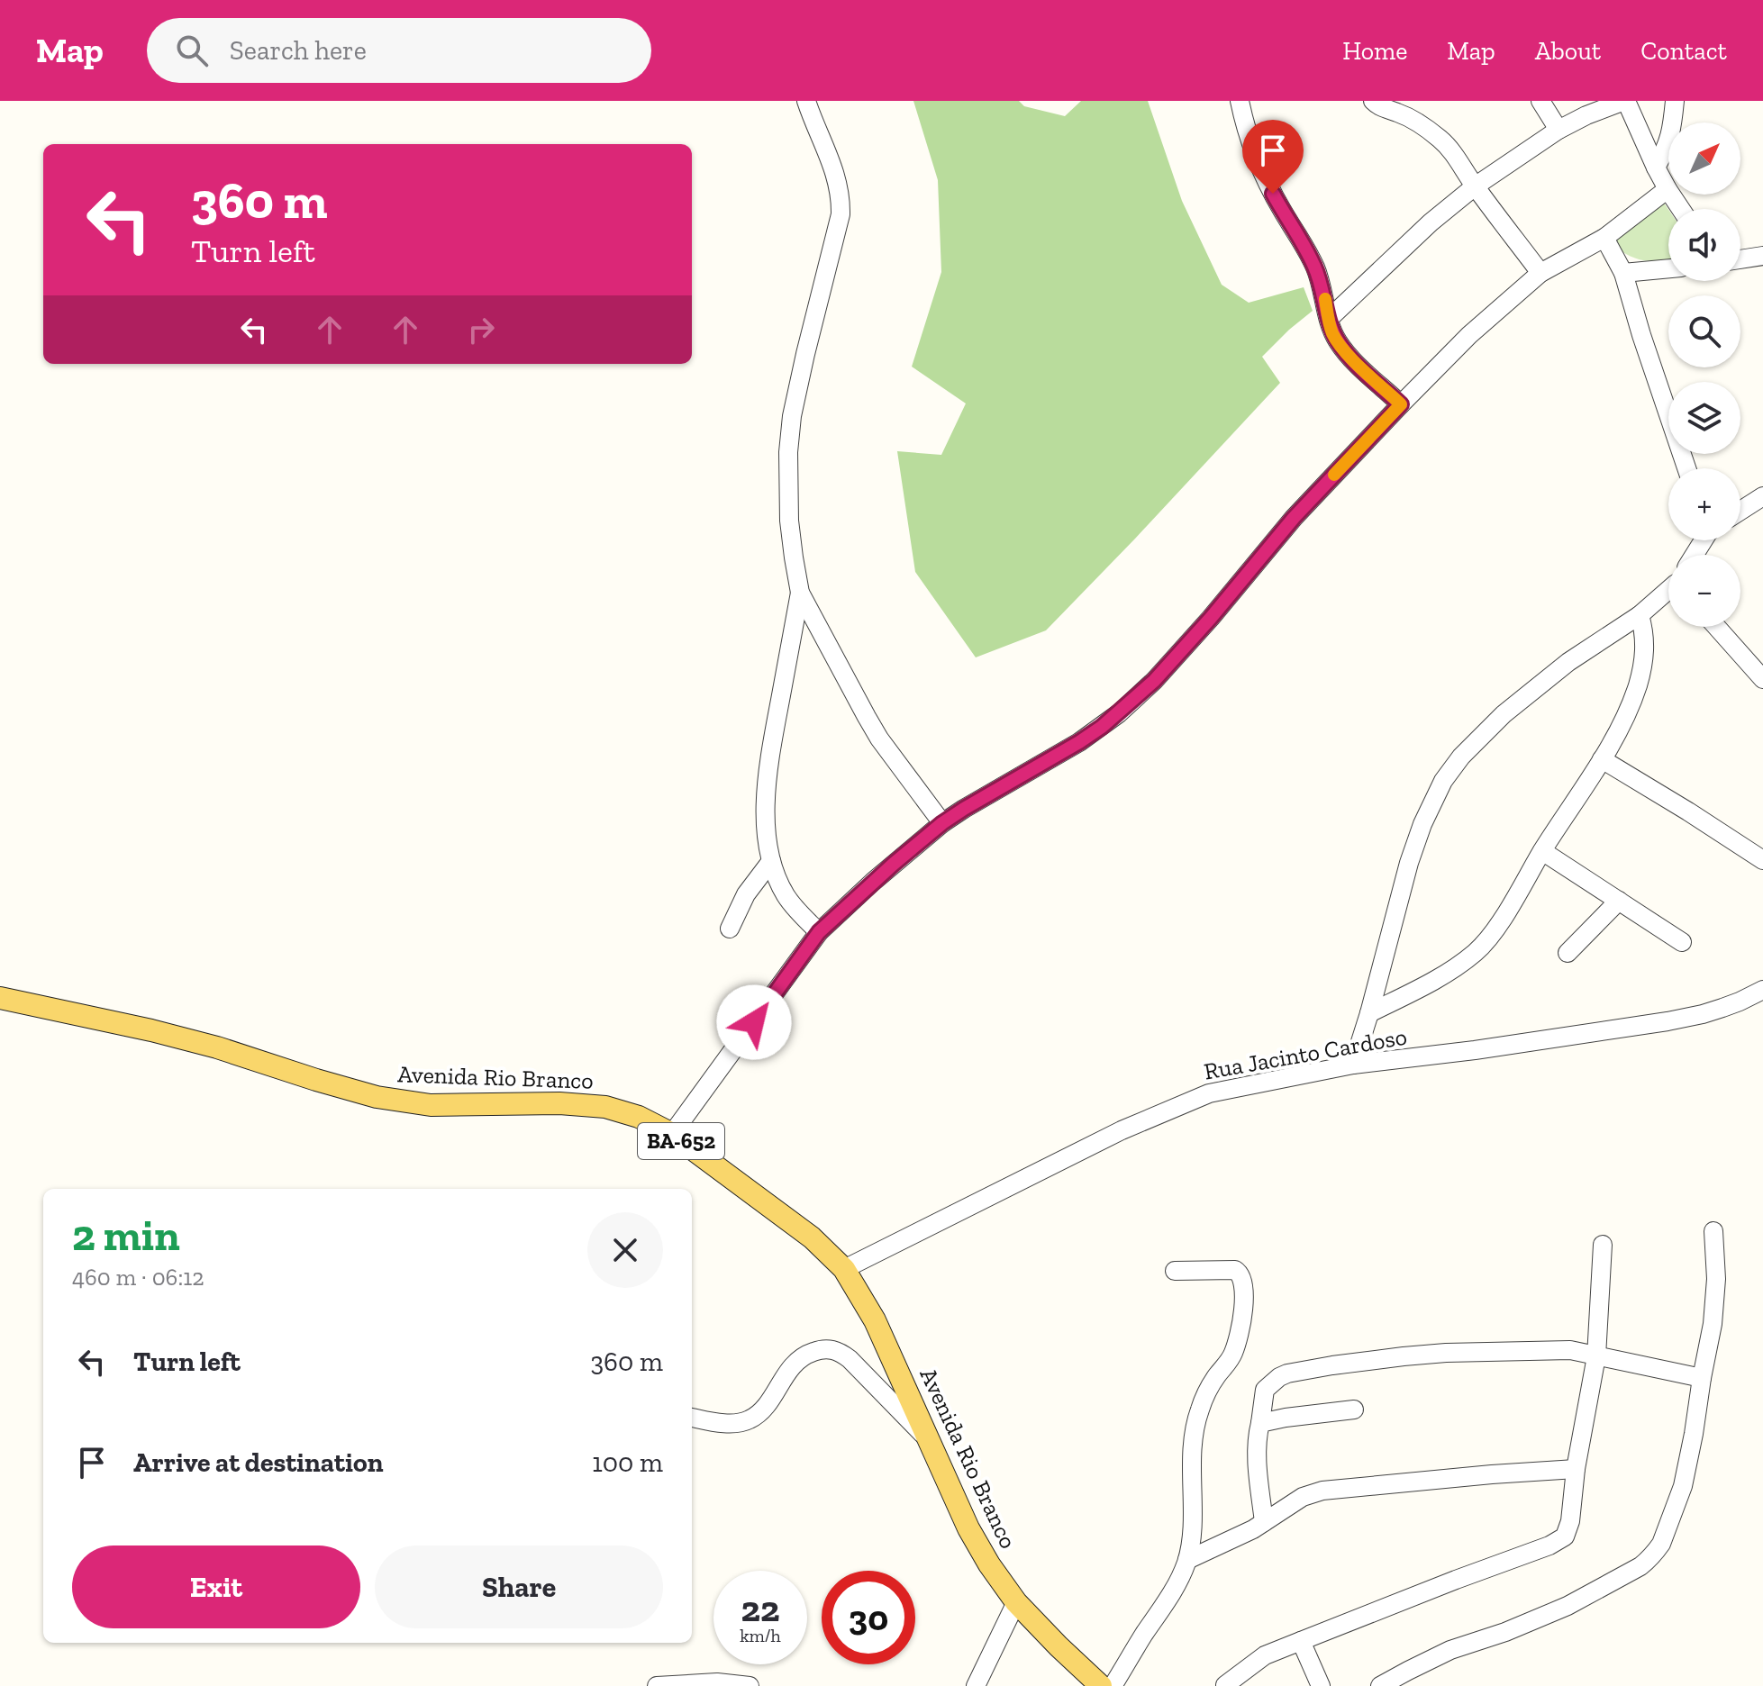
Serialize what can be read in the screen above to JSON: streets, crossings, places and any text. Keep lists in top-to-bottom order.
{
  "streets": {
    "main road": ["Avenida Rio Branco", "BA-652"],
    "street": ["Rua Jacinto Cardoso"]
  },
  "crossings": [
    ["Rua Jacinto Cardoso", "Avenida Rio Branco"]
  ],
  "north": "top right",
  "page": {
    "header": "Map",
    "search": "Search here",
    "nav": [
      "Home",
      "Map",
      "About",
      "Contact"
    ],
    "map_buttons": ["+", "−"],
    "turn": ["360 m", "Turn left"],
    "heading": ["2 min", "460 m · 06:12"],
    "list": [
      {
        "name": "Turn left",
        "value": "360 m"
      },
      {
        "name": "Arrive at destination",
        "value": "100 m"
      }
    ],
    "buttons": ["Exit", "Share"],
    "speed": "22 km/h",
    "limit": "30"
  }
}
